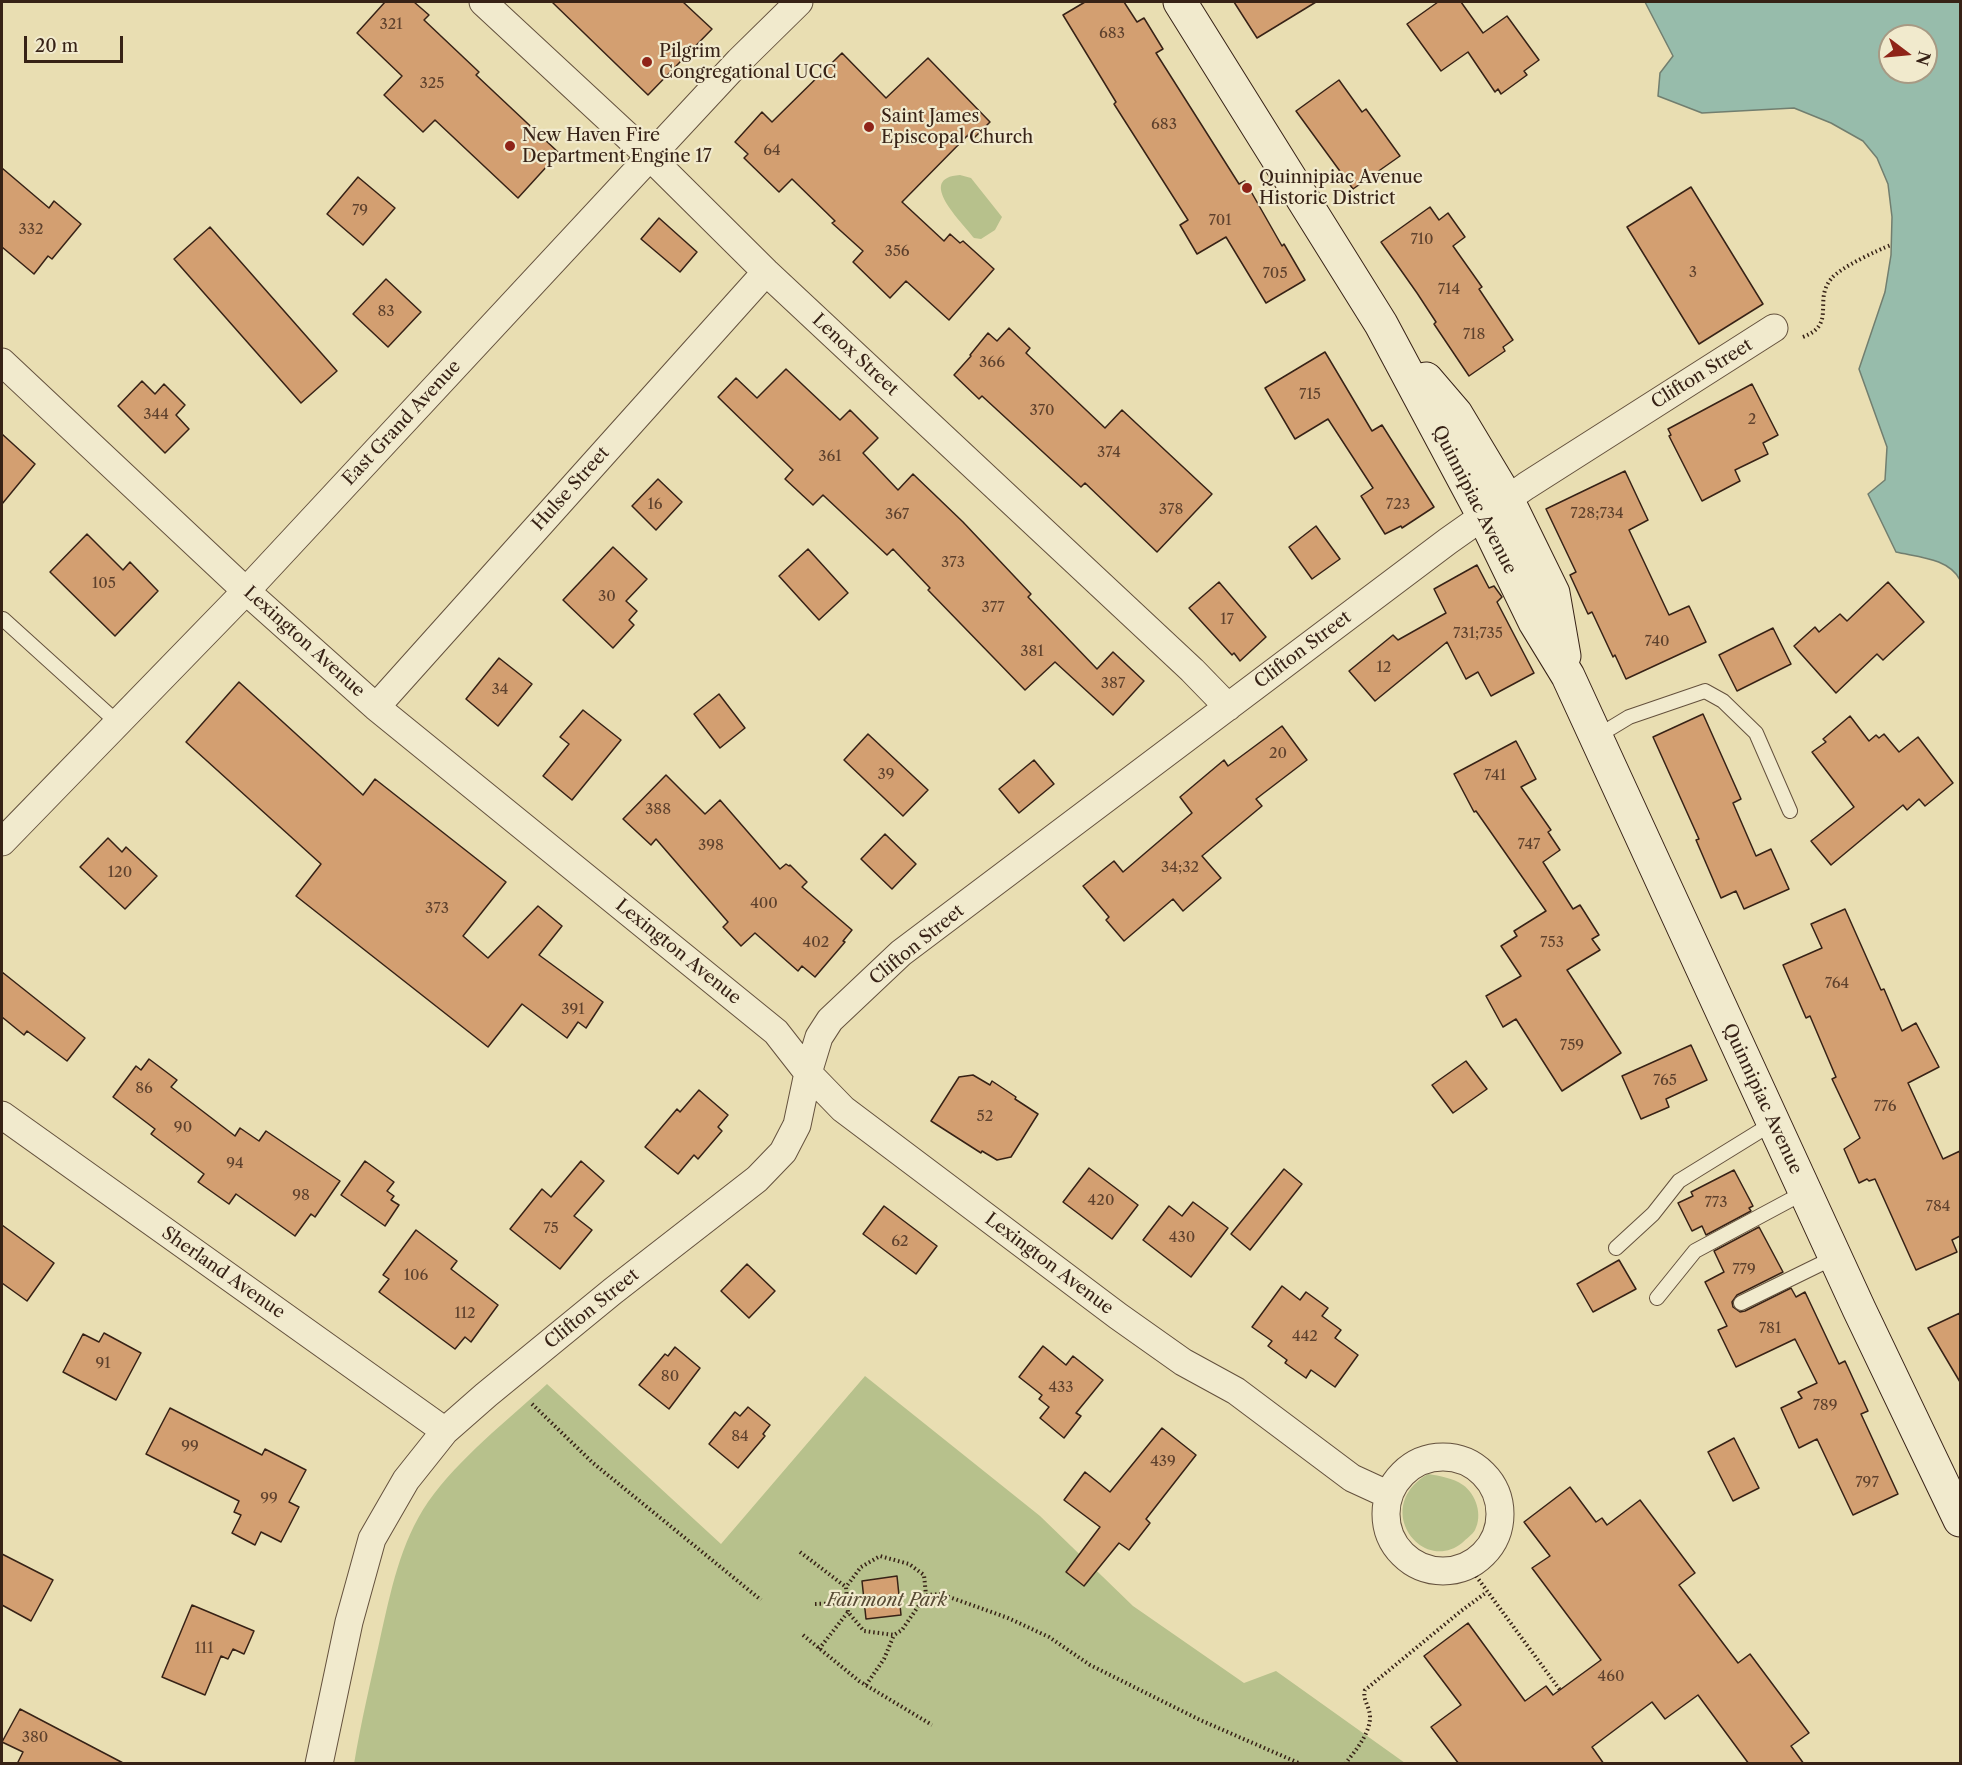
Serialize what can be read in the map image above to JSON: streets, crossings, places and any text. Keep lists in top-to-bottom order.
{
  "streets": {
    "main road": ["Quinnipiac Avenue"],
    "street": [
      "Lenox Street",
      "Clifton Street",
      "East Grand Avenue",
      "Hulse Street",
      "Lexington Avenue",
      "Sherland Avenue"
    ]
  },
  "crossings": [
    ["Lenox Street", "Clifton Street"],
    ["Lenox Street", "East Grand Avenue"],
    ["Lenox Street", "Hulse Street"],
    ["Clifton Street", "Quinnipiac Avenue"],
    ["Clifton Street", "Lexington Avenue"],
    ["Clifton Street", "Sherland Avenue"],
    ["East Grand Avenue", "Lexington Avenue"],
    ["Hulse Street", "Lexington Avenue"]
  ],
  "parks": ["Fairmont Park"],
  "places": [
    "Pilgrim Congregational UCC",
    "Saint James Episcopal Church",
    "New Haven Fire Department Engine 17",
    "Quinnipiac Avenue Historic District"
  ],
  "house_numbers": [
    "321",
    "683",
    "325",
    "683",
    "64",
    "79",
    "701",
    "332",
    "710",
    "356",
    "3",
    "705",
    "714",
    "83",
    "718",
    "366",
    "715",
    "370",
    "344",
    "2",
    "374",
    "361",
    "16",
    "723",
    "378",
    "728;734",
    "367",
    "373",
    "105",
    "30",
    "377",
    "17",
    "731;735",
    "740",
    "381",
    "12",
    "387",
    "34",
    "20",
    "39",
    "741",
    "388",
    "747",
    "398",
    "34;32",
    "120",
    "400",
    "373",
    "402",
    "753",
    "764",
    "391",
    "759",
    "765",
    "86",
    "776",
    "52",
    "90",
    "94",
    "98",
    "420",
    "773",
    "784",
    "75",
    "430",
    "62",
    "779",
    "106",
    "112",
    "781",
    "442",
    "91",
    "80",
    "433",
    "789",
    "84",
    "99",
    "439",
    "797",
    "99",
    "111",
    "460",
    "380"
  ],
  "scale_bar": "20 m",
  "north": "right"
}
